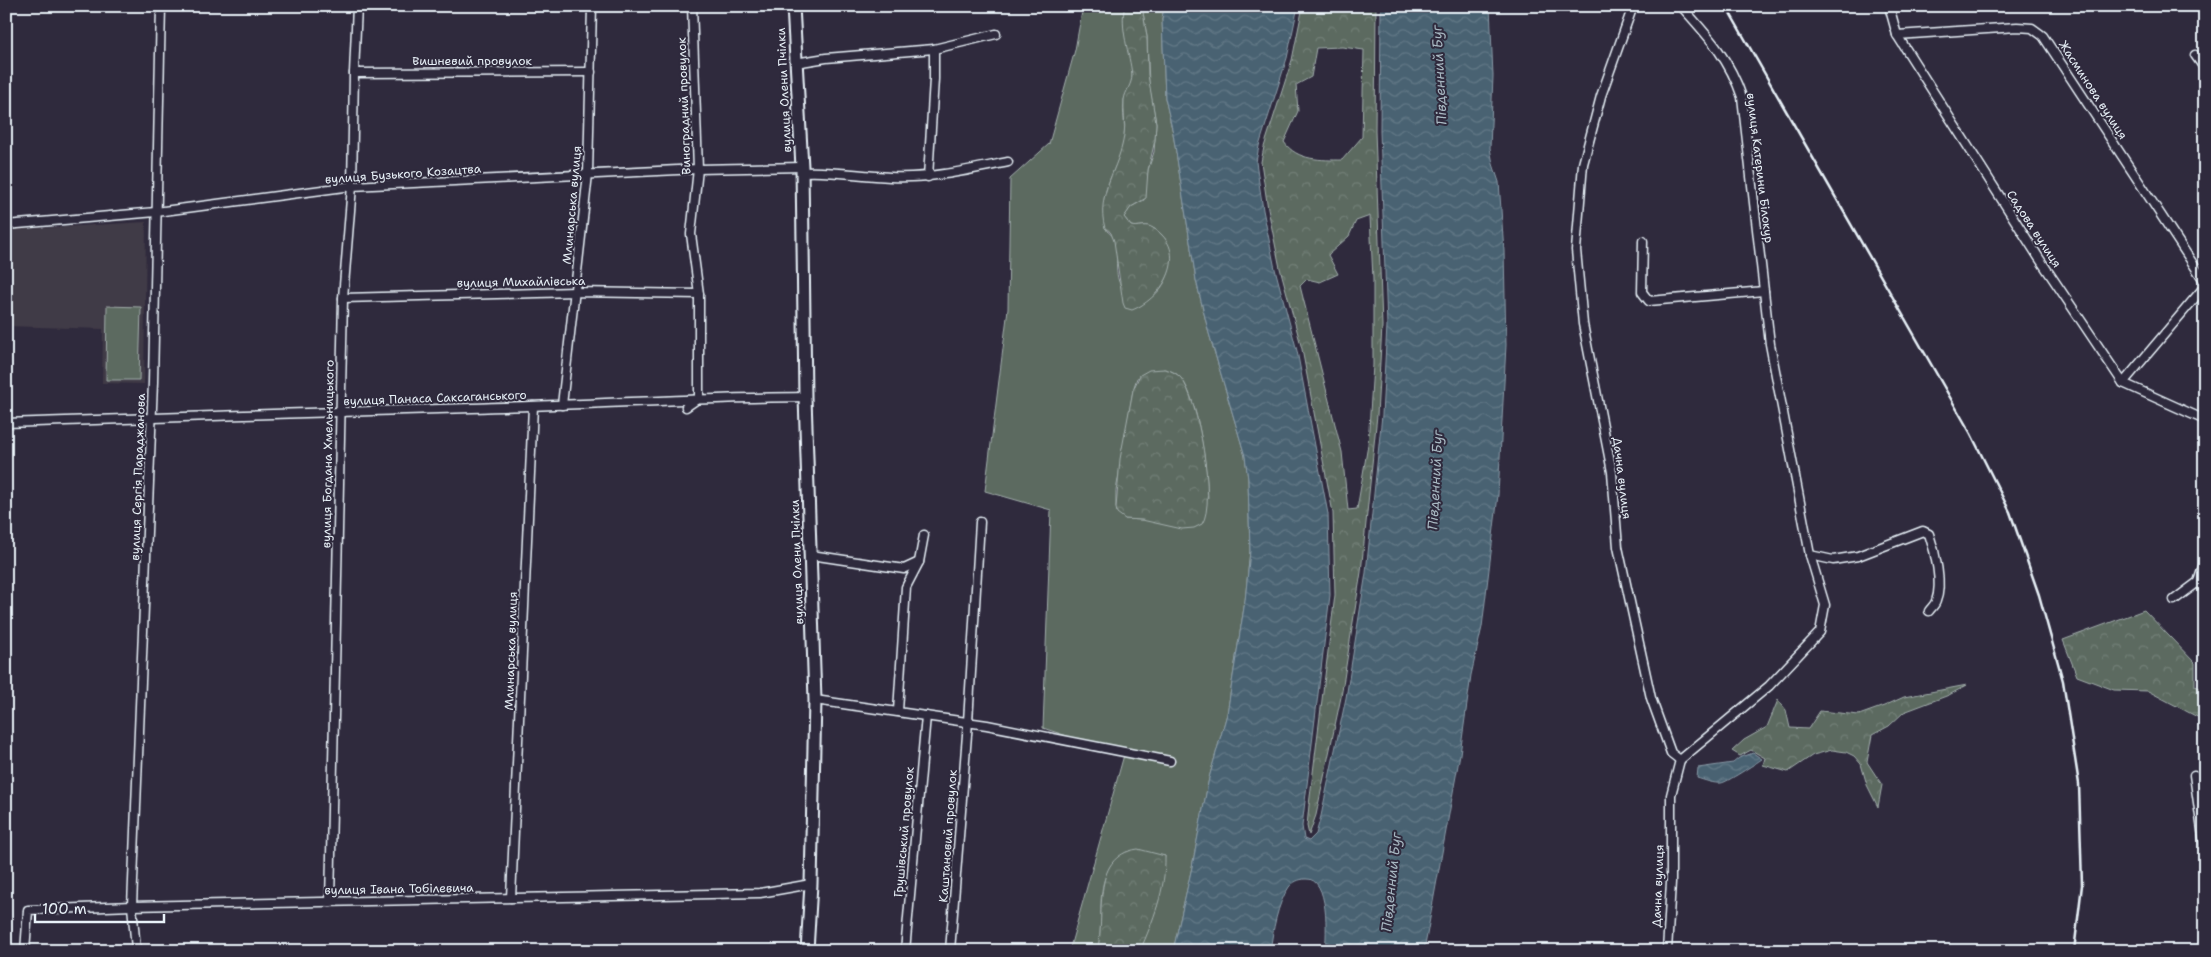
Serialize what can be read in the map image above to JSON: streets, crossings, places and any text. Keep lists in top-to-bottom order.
{
  "streets": {
    "street": [
      "Вишневий провулок",
      "вулиця Олени Пчілки",
      "Жасминова вулиця",
      "Виноградний провулок",
      "вулиця Катерини Білокур",
      "вулиця Бузького Козацтва",
      "Млинарська вулиця",
      "Садова вулиця",
      "вулиця Михайлівська",
      "вулиця Панаса Саксаганського",
      "вулиця Богдана Хмельницького",
      "вулиця Сергія Параджанова",
      "Дачна вулиця",
      "Грушівський провулок",
      "Каштановий провулок",
      "вулиця Івана Тобілевича"
    ]
  },
  "crossings": [
    ["Вишневий провулок", "Млинарська вулиця"],
    ["Вишневий провулок", "вулиця Богдана Хмельницького"],
    ["вулиця Олени Пчілки", "вулиця Бузького Козацтва"],
    ["вулиця Олени Пчілки", "вулиця Панаса Саксаганського"],
    ["вулиця Олени Пчілки", "вулиця Івана Тобілевича"],
    ["Жасминова вулиця", "Садова вулиця"],
    ["Виноградний провулок", "вулиця Бузького Козацтва"],
    ["Виноградний провулок", "вулиця Михайлівська"],
    ["Виноградний провулок", "вулиця Панаса Саксаганського"],
    ["вулиця Катерини Білокур", "Дачна вулиця"],
    ["вулиця Бузького Козацтва", "Млинарська вулиця"],
    ["вулиця Бузького Козацтва", "вулиця Богдана Хмельницького"],
    ["вулиця Бузького Козацтва", "вулиця Сергія Параджанова"],
    ["Млинарська вулиця", "вулиця Михайлівська"],
    ["Млинарська вулиця", "вулиця Панаса Саксаганського"],
    ["Млинарська вулиця", "вулиця Івана Тобілевича"],
    ["вулиця Михайлівська", "вулиця Богдана Хмельницького"],
    ["вулиця Панаса Саксаганського", "вулиця Богдана Хмельницького"],
    ["вулиця Панаса Саксаганського", "вулиця Сергія Параджанова"],
    ["вулиця Богдана Хмельницького", "вулиця Івана Тобілевича"],
    ["вулиця Сергія Параджанова", "вулиця Івана Тобілевича"]
  ],
  "water": ["Південний Буг"],
  "scale_bar": "100 m"
}
